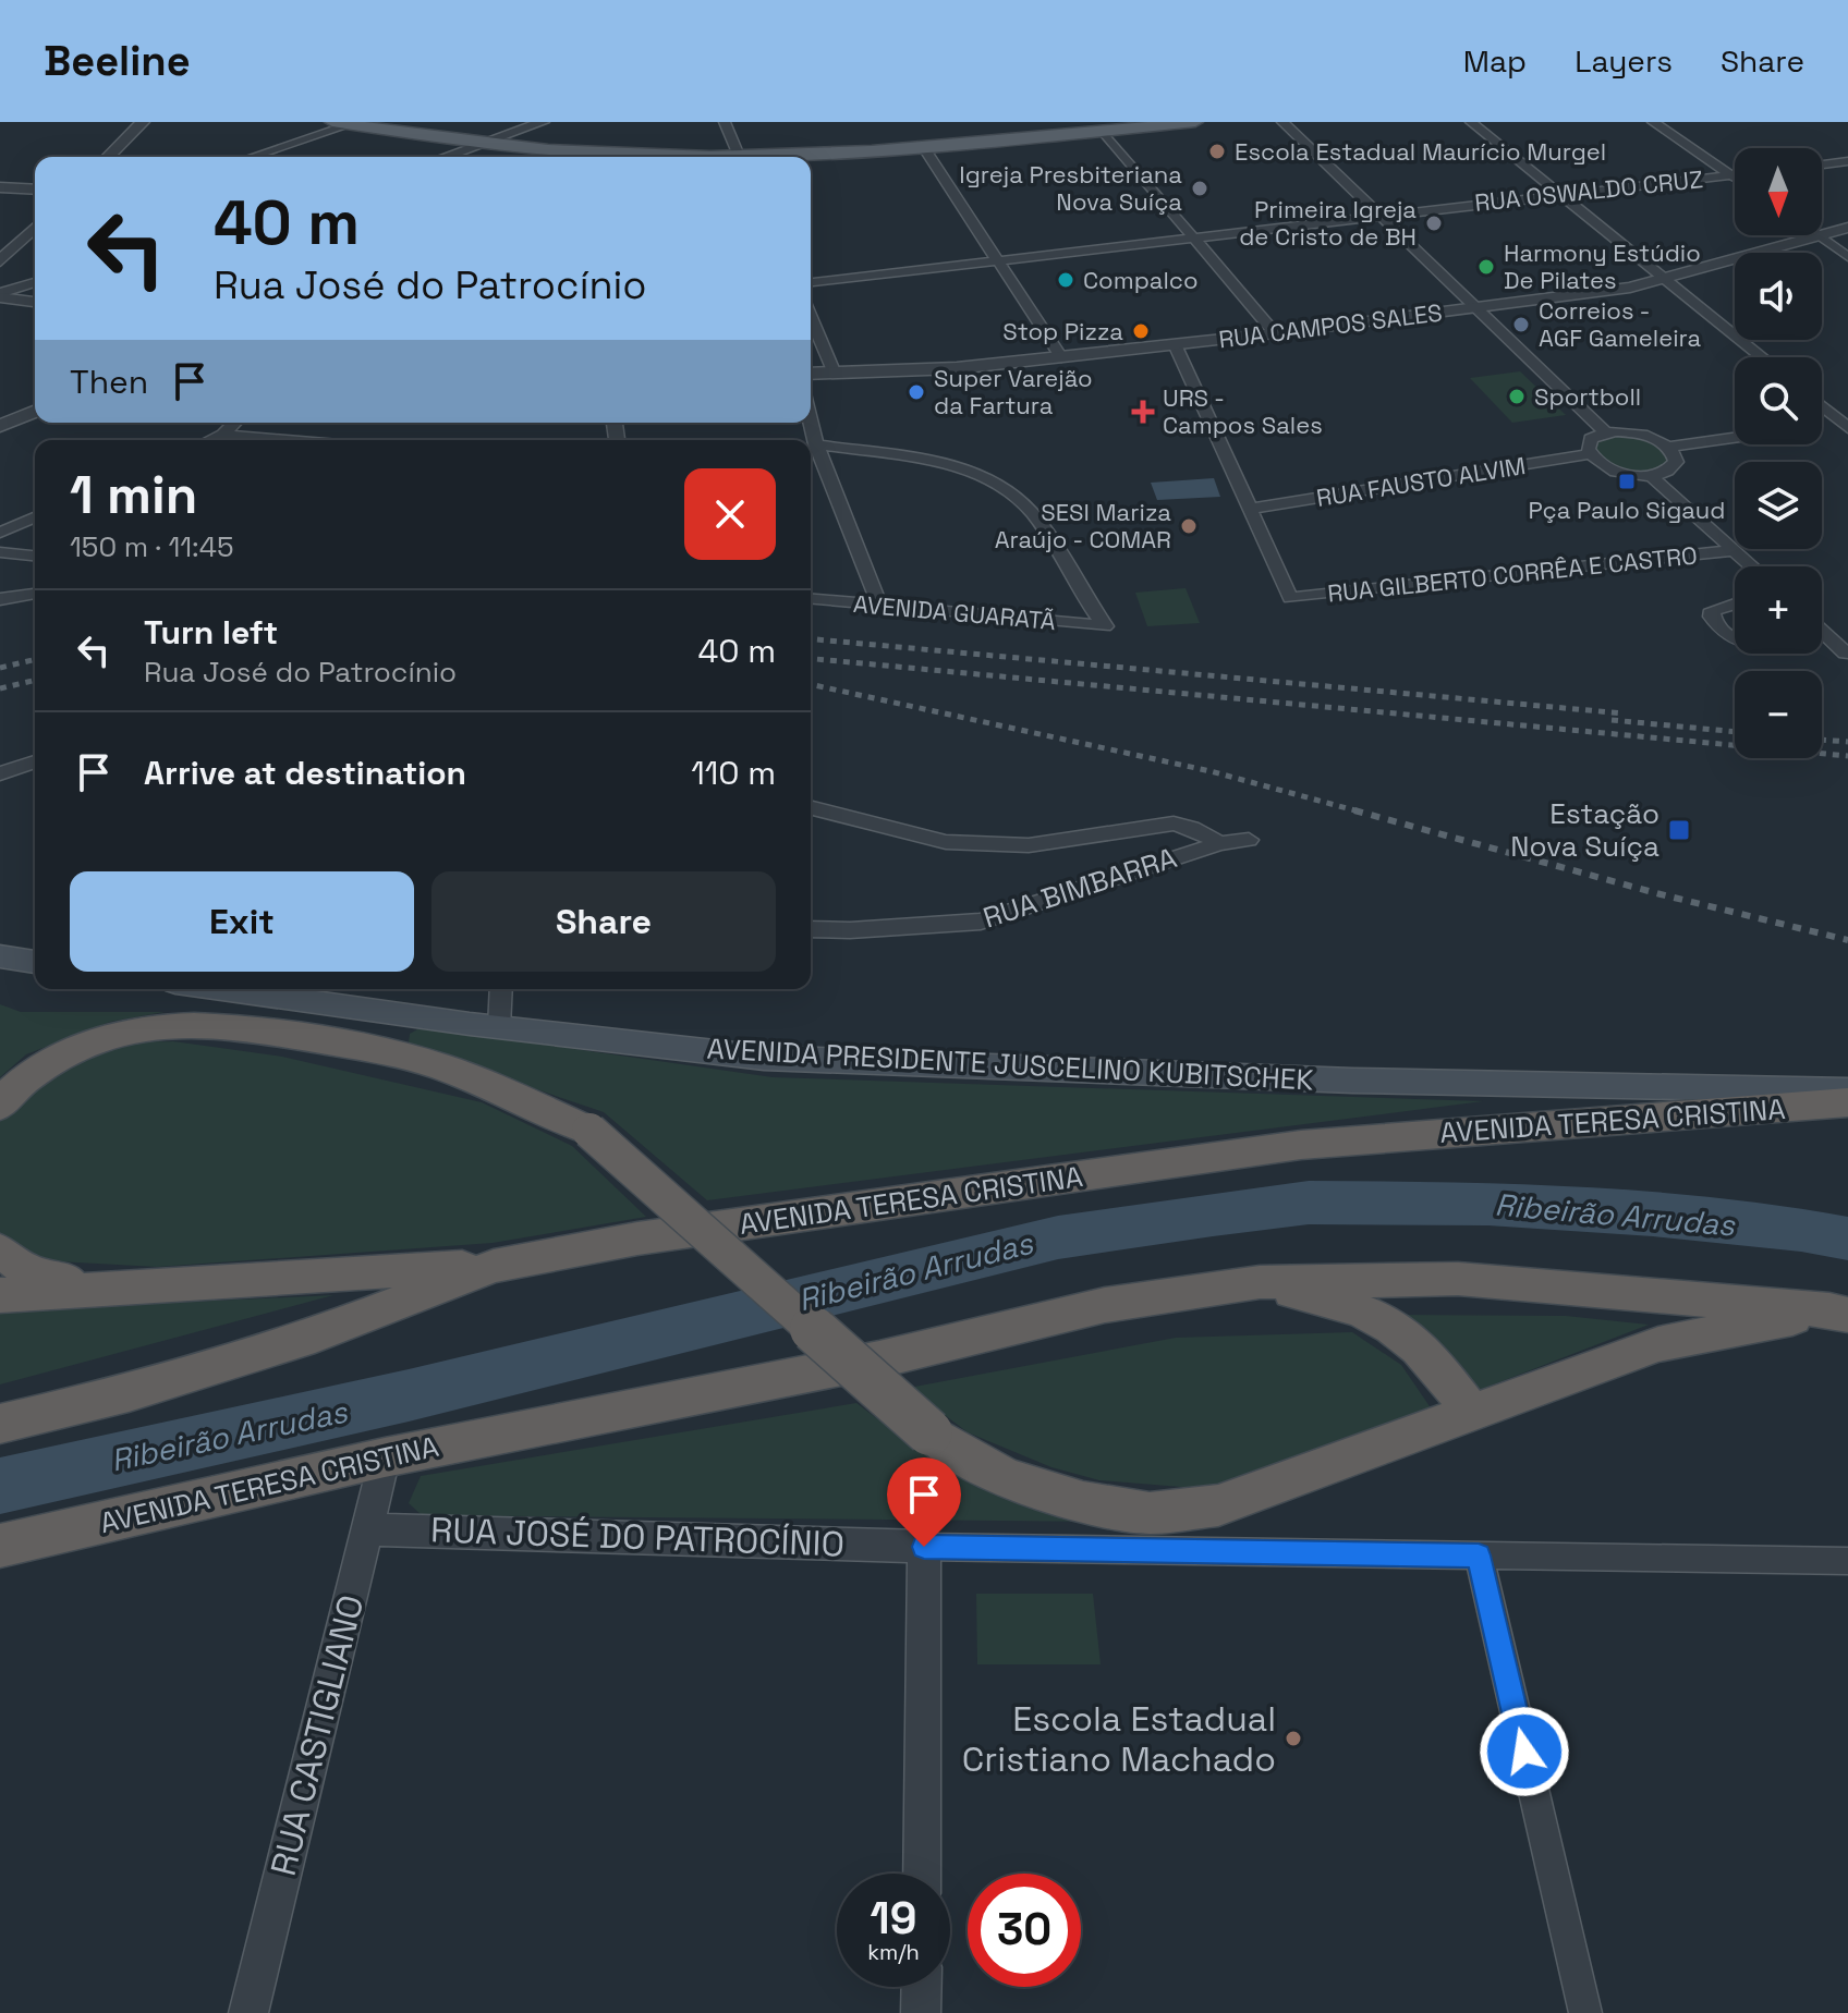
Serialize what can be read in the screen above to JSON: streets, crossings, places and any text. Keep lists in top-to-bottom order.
{
  "streets": {
    "highway": ["AVENIDA TERESA CRISTINA"],
    "main road": ["AVENIDA PRESIDENTE JUSCELINO KUBITSCHEK"],
    "street": [
      "RUA OSWALDO CRUZ",
      "RUA CAMPOS SALES",
      "RUA FAUSTO ALVIM",
      "RUA GILBERTO CORRÊA E CASTRO",
      "AVENIDA GUARATÃ",
      "RUA BIMBARRA",
      "RUA JOSÉ DO PATROCÍNIO",
      "RUA CASTIGLIANO"
    ]
  },
  "crossings": [
    ["RUA FAUSTO ALVIM", "RUA GILBERTO CORRÊA E CASTRO"],
    ["AVENIDA TERESA CRISTINA", "RUA CASTIGLIANO"],
    ["RUA JOSÉ DO PATROCÍNIO", "RUA CASTIGLIANO"]
  ],
  "water": ["Ribeirão Arrudas"],
  "places": {
    "other": [
      "Escola Estadual Maurício Murgel",
      "Igreja Presbiteriana Nova Suíça",
      "Primeira Igreja de Cristo de BH",
      "Harmony Estúdio De Pilates",
      "Compalco",
      "Correios - AGF Gameleira",
      "Stop Pizza",
      "Super Varejão da Fartura",
      "Sportboll",
      "SESI Mariza Araújo - COMAR",
      "Escola Estadual Cristiano Machado"
    ],
    "health": ["URS - Campos Sales"],
    "transit": ["Pça Paulo Sigaud", "Estação Nova Suíça"]
  },
  "north": "bottom",
  "page": {
    "header": "Beeline",
    "nav": ["Map", "Layers", "Share"],
    "map_buttons": ["+", "−"],
    "turn": ["40 m", "Rua José do Patrocínio"],
    "then": "Then",
    "heading": ["1 min", "150 m · 11:45"],
    "list": [
      {
        "name": "Turn left",
        "note": "Rua José do Patrocínio",
        "value": "40 m"
      },
      {
        "name": "Arrive at destination",
        "value": "110 m"
      }
    ],
    "buttons": ["Exit", "Share"],
    "speed": "19 km/h",
    "limit": "30"
  }
}
